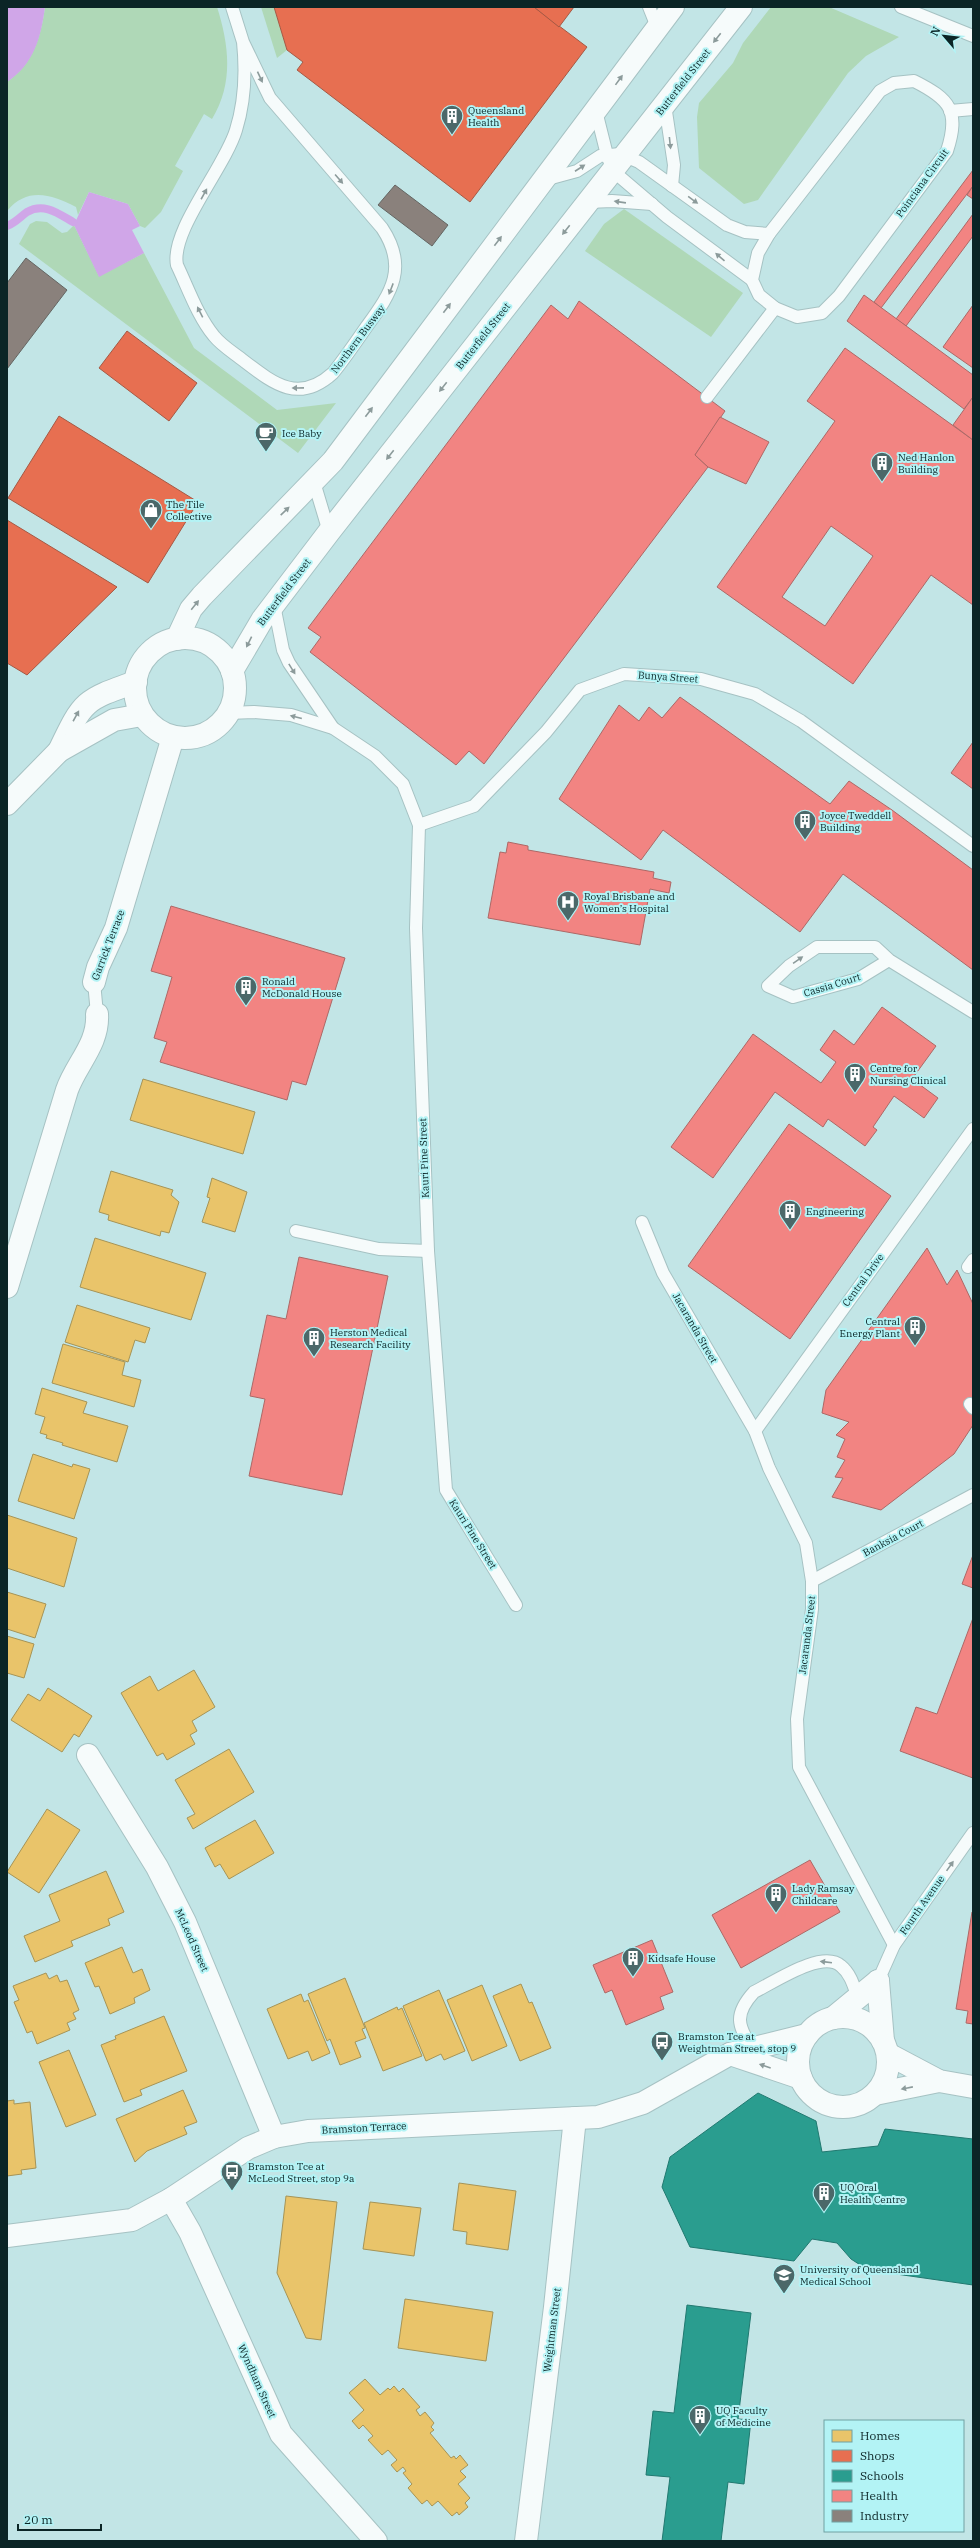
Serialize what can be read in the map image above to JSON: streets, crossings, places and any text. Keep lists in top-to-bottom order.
{
  "streets": {
    "street": [
      "Butterfield Street",
      "Garrick Terrace",
      "Fourth Avenue",
      "McLeod Street",
      "Bramston Terrace",
      "Weightman Street",
      "Wyndham Street"
    ],
    "lane": [
      "Poinciana Circuit",
      "Northern Busway",
      "Bunya Street",
      "Cassia Court",
      "Kauri Pine Street",
      "Central Drive",
      "Jacaranda Street",
      "Banksia Court"
    ]
  },
  "crossings": [
    ["Butterfield Street", "Poinciana Circuit"],
    ["Butterfield Street", "Garrick Terrace"],
    ["Bunya Street", "Kauri Pine Street"],
    ["Central Drive", "Jacaranda Street"],
    ["Jacaranda Street", "Banksia Court"],
    ["Jacaranda Street", "Fourth Avenue"],
    ["Fourth Avenue", "Bramston Terrace"],
    ["McLeod Street", "Bramston Terrace"],
    ["Bramston Terrace", "Weightman Street"],
    ["Bramston Terrace", "Wyndham Street"]
  ],
  "one_way": ["Fourth Avenue"],
  "places": {
    "building": [
      "Queensland Health",
      "Ned Hanlon Building",
      "Joyce Tweddell Building",
      "Ronald McDonald House",
      "Centre for Nursing Clinical",
      "Engineering",
      "Central Energy Plant",
      "Herston Medical Research Facility",
      "Lady Ramsay Childcare",
      "Kidsafe House",
      "UQ Oral Health Centre",
      "UQ Faculty of Medicine"
    ],
    "cafe": ["Ice Baby"],
    "shop": ["The Tile Collective"],
    "hospital": ["Royal Brisbane and Women’s Hospital"],
    "bus stop": ["Bramston Tce at Weightman Street, stop 9", "Bramston Tce at McLeod Street, stop 9a"],
    "school or university": ["University of Queensland Medical School"]
  },
  "legend": [
    "Homes",
    "Shops",
    "Schools",
    "Health",
    "Industry"
  ],
  "scale_bar": "20 m",
  "north": "top left"
}
